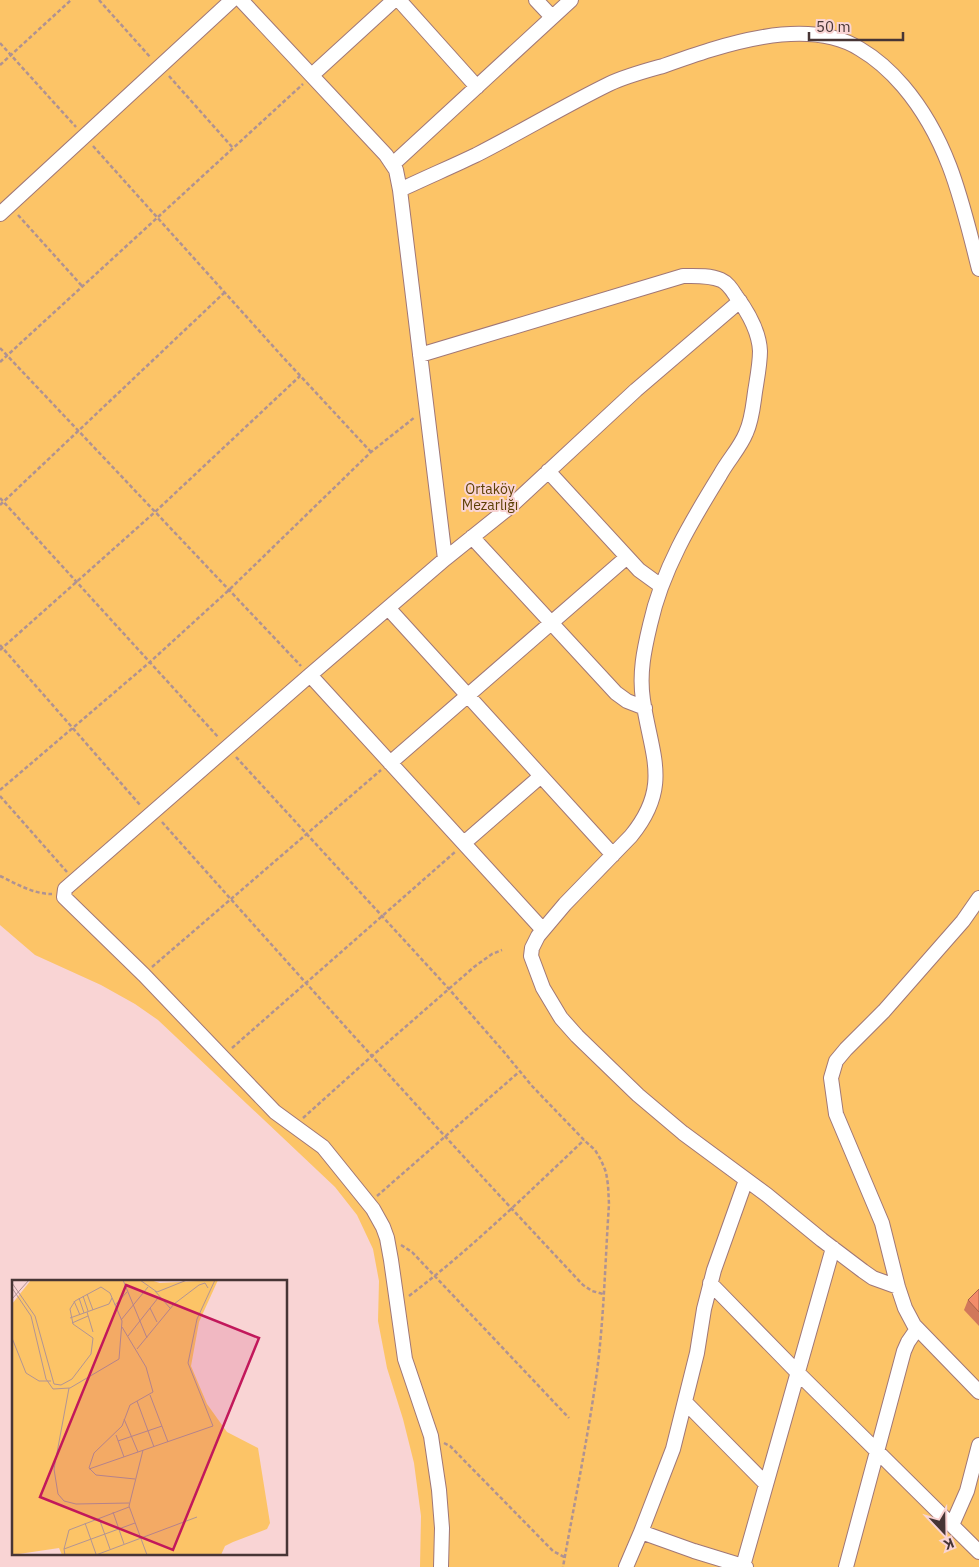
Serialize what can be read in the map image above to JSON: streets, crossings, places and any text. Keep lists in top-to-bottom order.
{
  "parks": ["Ortaköy Mezarlığı"],
  "scale_bar": "50 m",
  "north": "bottom"
}
